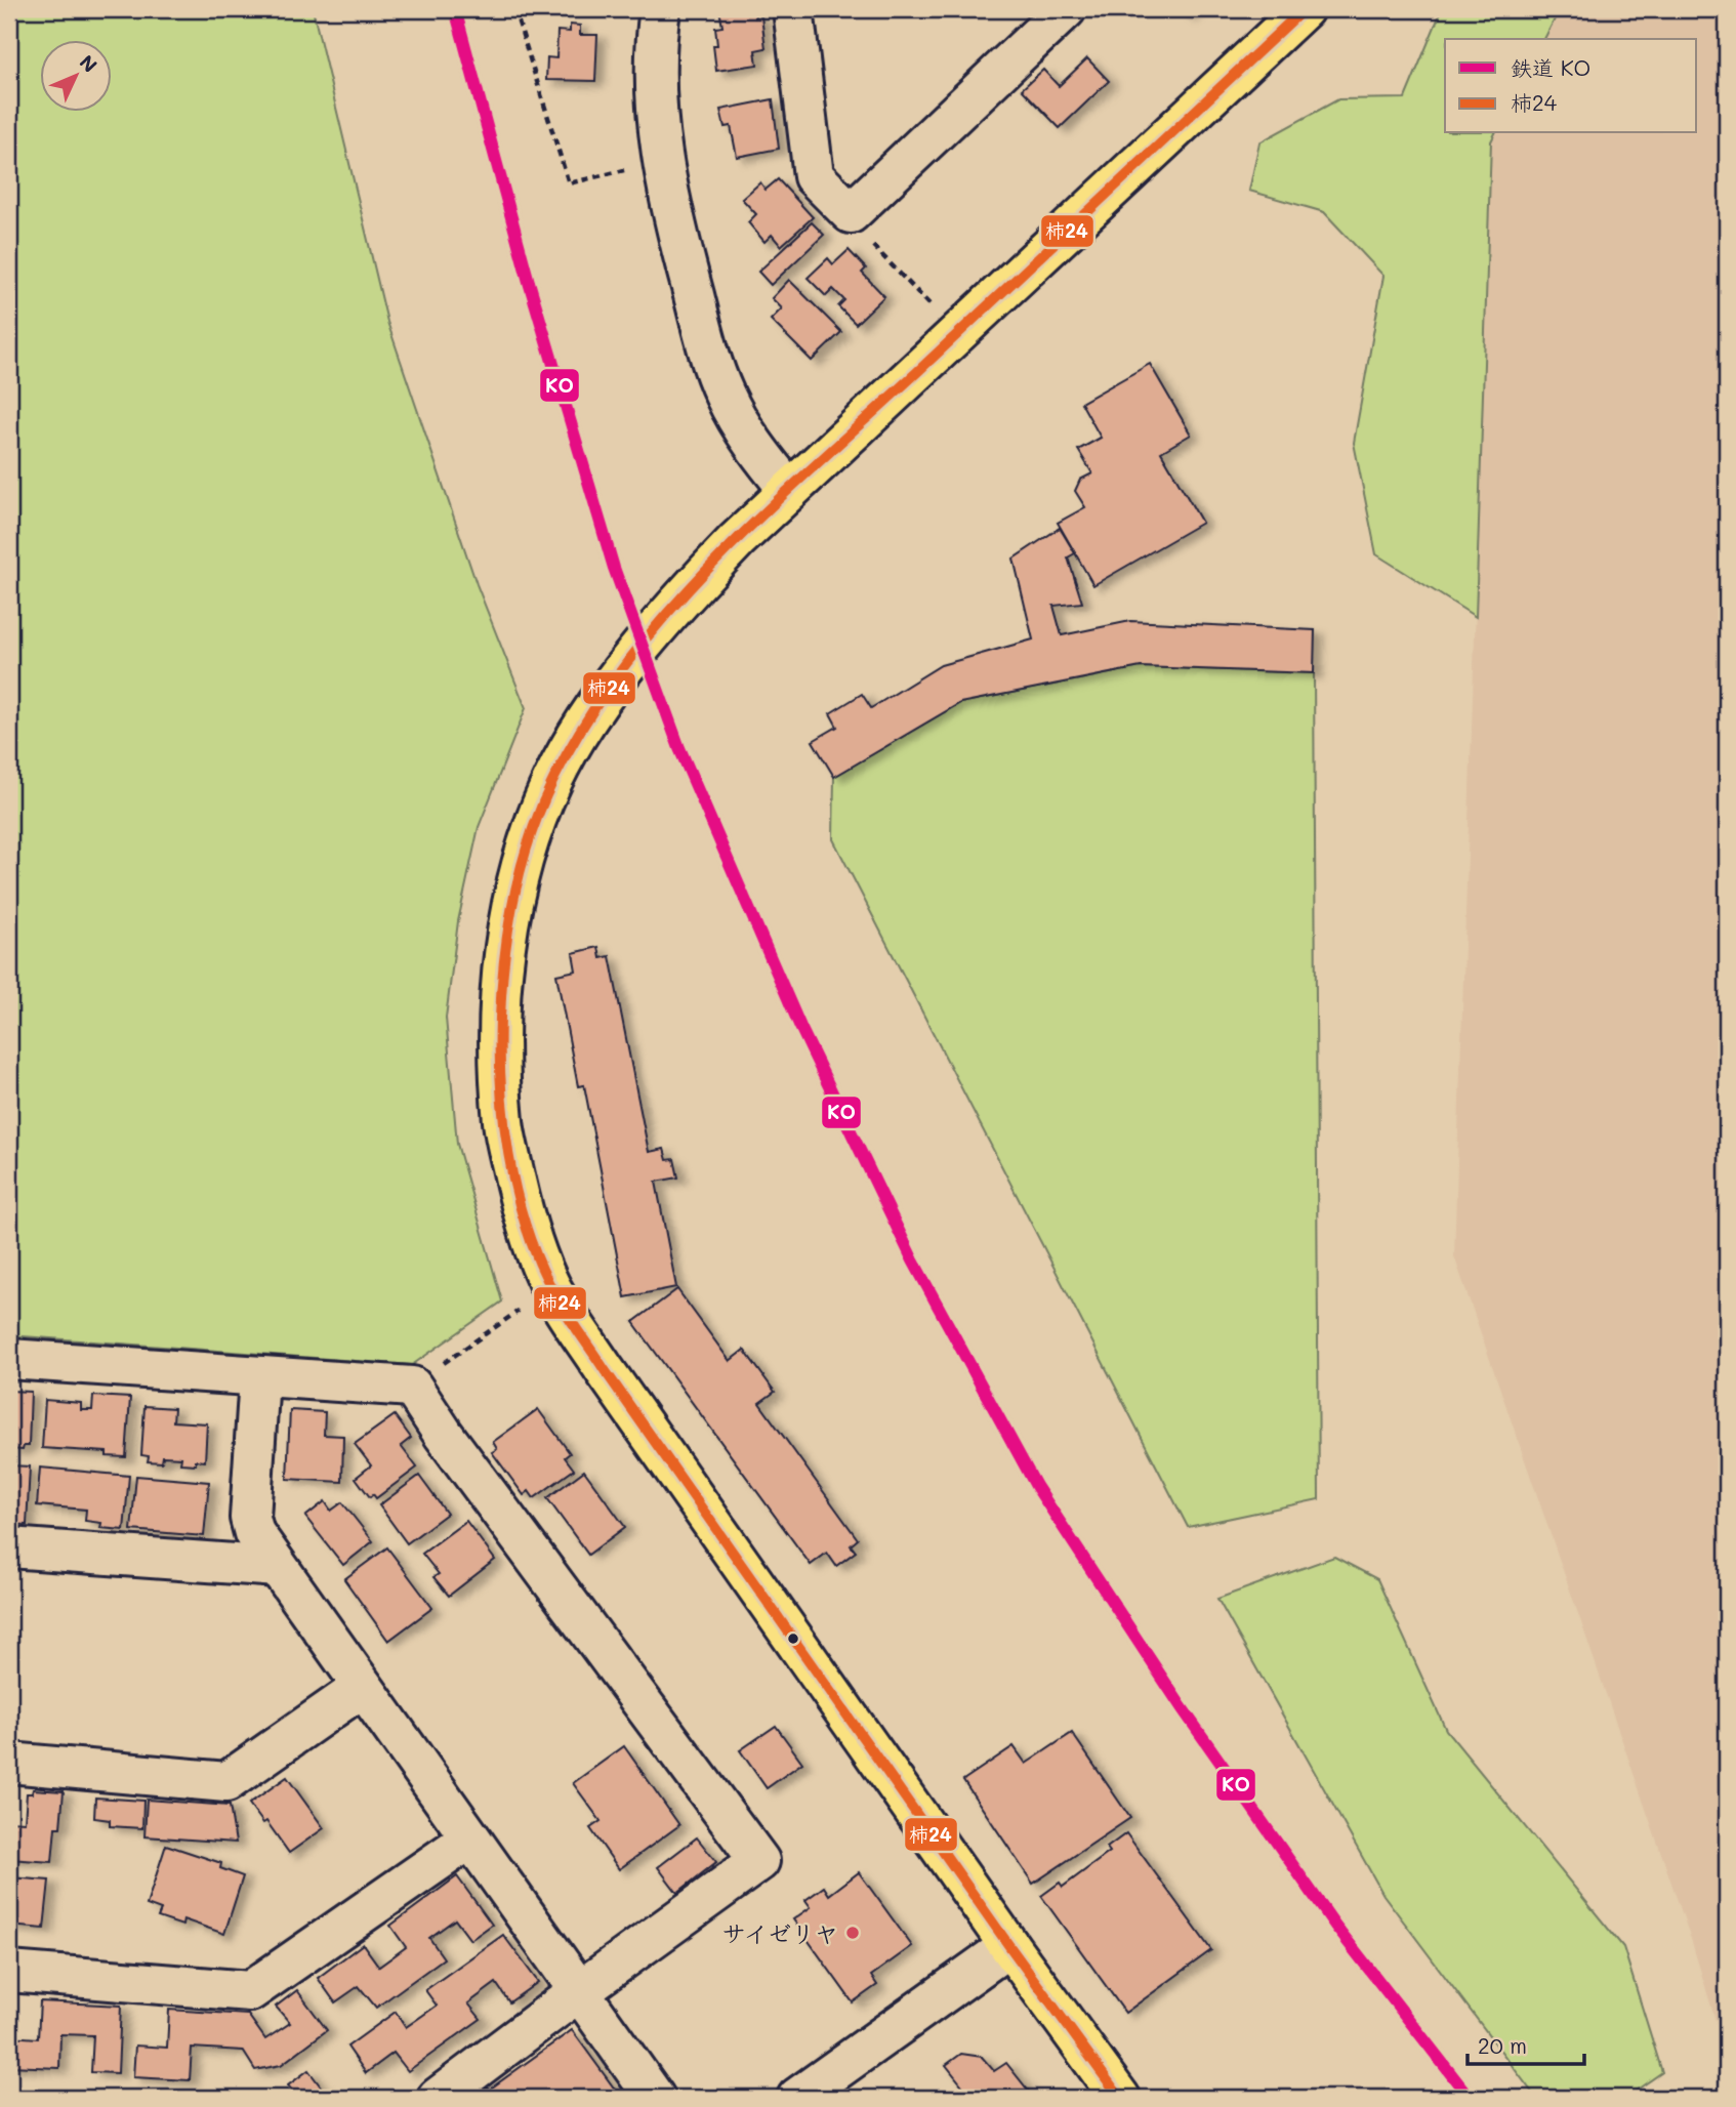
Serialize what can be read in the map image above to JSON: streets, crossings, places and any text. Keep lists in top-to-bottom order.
{
  "places": ["サイゼリヤ"],
  "lines": ["rail line KO", "transit line 柿24"],
  "legend": ["鉄道 KO", "柿24"],
  "scale_bar": "20 m",
  "north": "top right"
}
